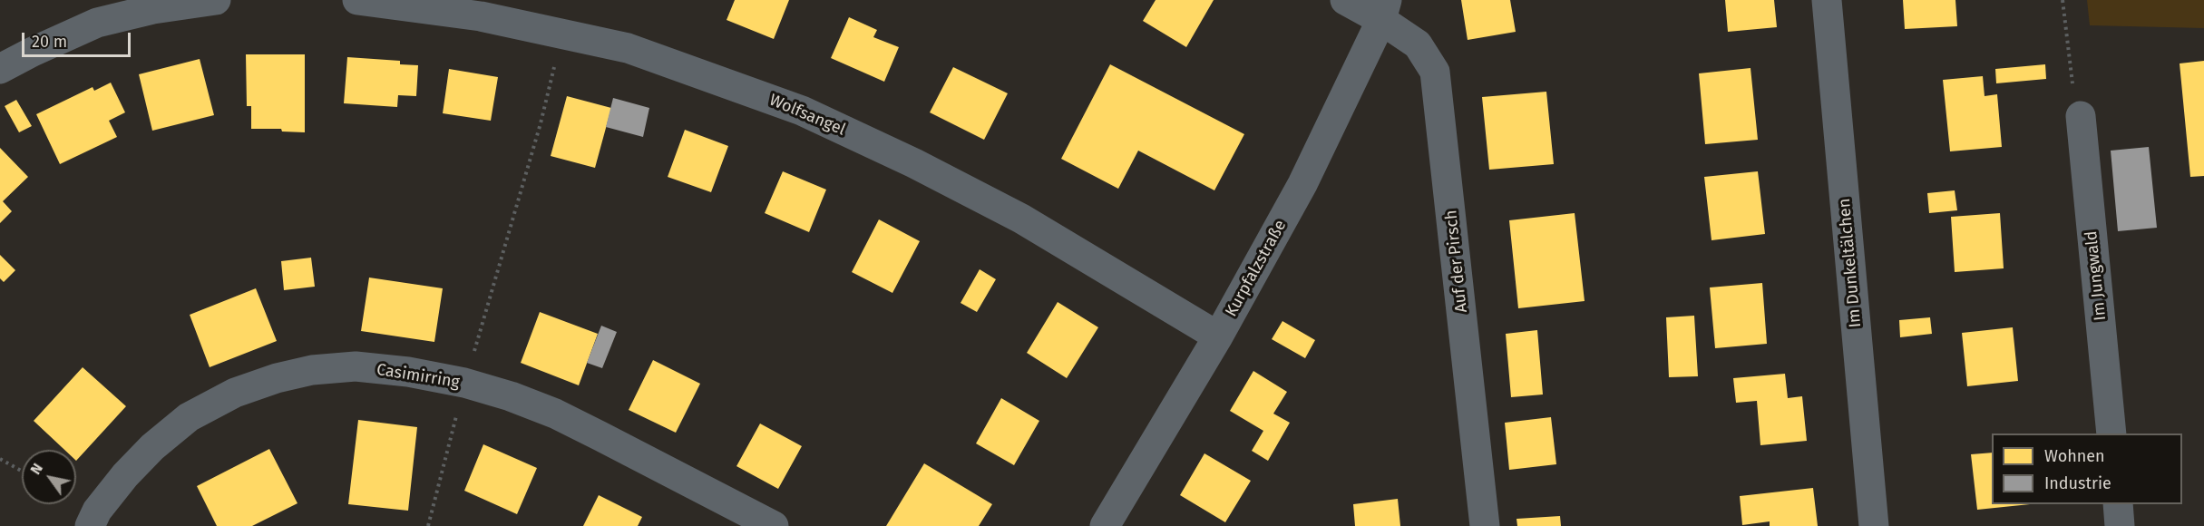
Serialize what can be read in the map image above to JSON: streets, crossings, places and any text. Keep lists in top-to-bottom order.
{
  "streets": {
    "street": [
      "Wolfsangel",
      "Auf der Pirsch",
      "Im Dunkeltälchen",
      "Kurpfalzstraße",
      "Im Jungwald",
      "Casimirring"
    ]
  },
  "crossings": [
    ["Wolfsangel", "Kurpfalzstraße"],
    ["Auf der Pirsch", "Kurpfalzstraße"]
  ],
  "legend": ["Wohnen", "Industrie"],
  "scale_bar": "20 m",
  "north": "top left"
}
